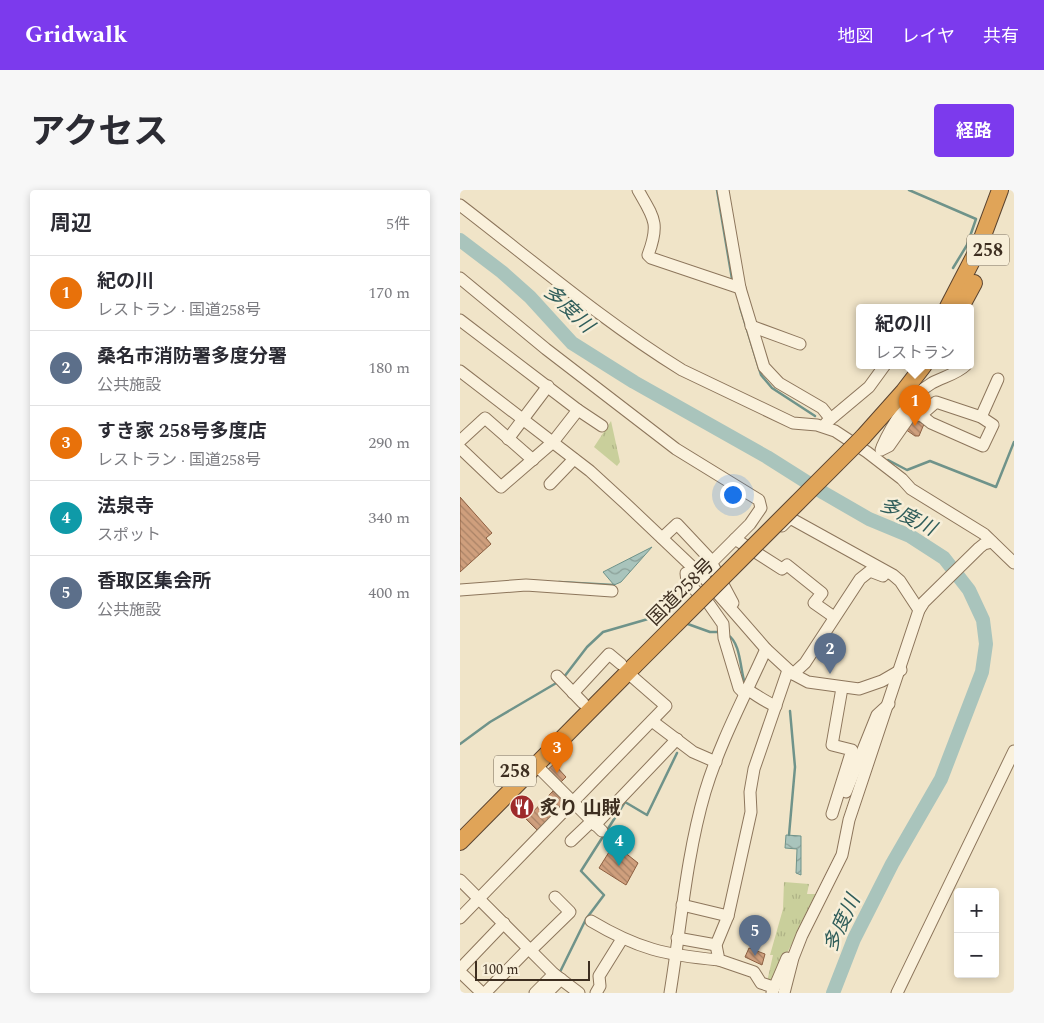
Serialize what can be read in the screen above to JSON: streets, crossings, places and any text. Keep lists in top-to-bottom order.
{
  "streets": {
    "highway": ["258", "国道258号"]
  },
  "water": ["多度川"],
  "places": {
    "restaurant": ["炙り 山賊"]
  },
  "scale_bar": "100 m",
  "page": {
    "header": "Gridwalk",
    "nav": ["地図", "レイヤ", "共有"],
    "title": "アクセス",
    "buttons": "経路",
    "heading": ["周辺", "5件"],
    "list": [
      {
        "mark": "1",
        "name": "紀の川",
        "note": "レストラン · 国道258号",
        "value": "170 m"
      },
      {
        "mark": "2",
        "name": "桑名市消防署多度分署",
        "note": "公共施設",
        "value": "180 m"
      },
      {
        "mark": "3",
        "name": "すき家 258号多度店",
        "note": "レストラン · 国道258号",
        "value": "290 m"
      },
      {
        "mark": "4",
        "name": "法泉寺",
        "note": "スポット",
        "value": "340 m"
      },
      {
        "mark": "5",
        "name": "香取区集会所",
        "note": "公共施設",
        "value": "400 m"
      }
    ],
    "popup": ["紀の川", "レストラン"],
    "pins": [
      "1",
      "2",
      "3",
      "4",
      "5"
    ],
    "map_buttons": ["+", "−"],
    "scale": "100 m"
  }
}
